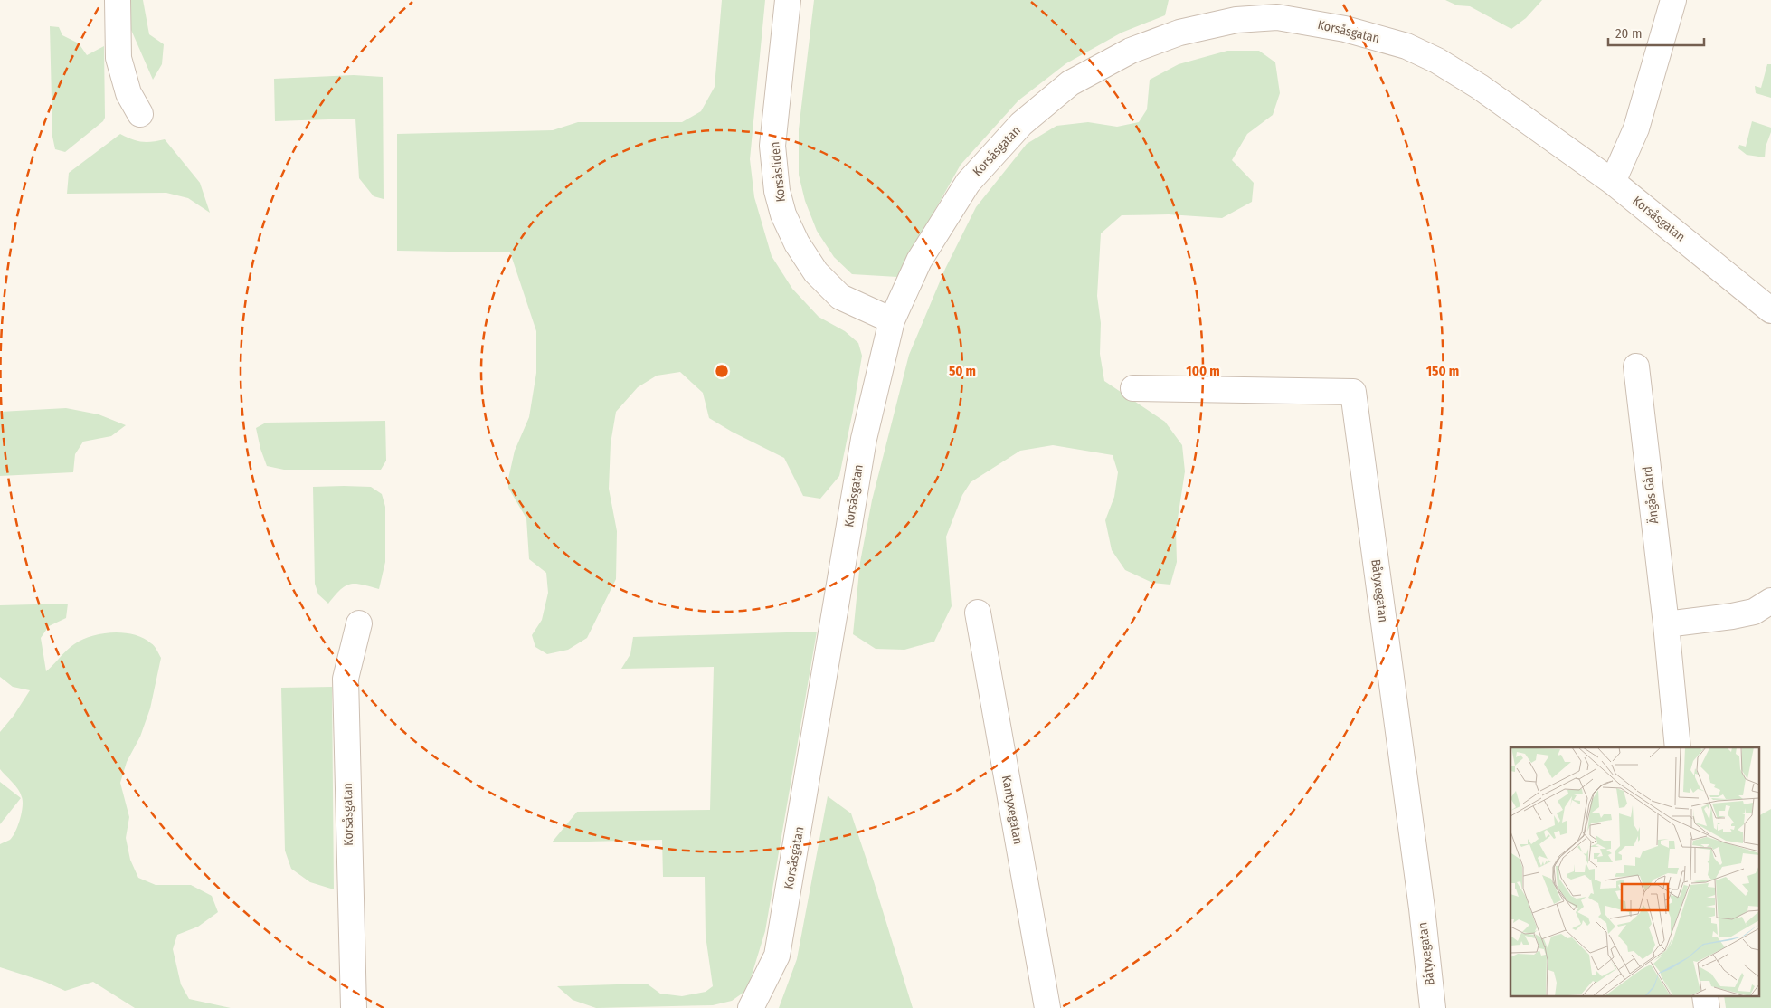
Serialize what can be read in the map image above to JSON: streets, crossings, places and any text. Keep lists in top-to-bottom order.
{
  "streets": {
    "street": [
      "Korsåsgatan",
      "Korsåsliden",
      "Ängås Gård",
      "Båtyxegatan",
      "Kantyxegatan"
    ]
  },
  "crossings": [
    ["Korsåsgatan", "Korsåsliden"]
  ],
  "scale_bar": "20 m",
  "rings": ["50 m", "100 m", "150 m"]
}
